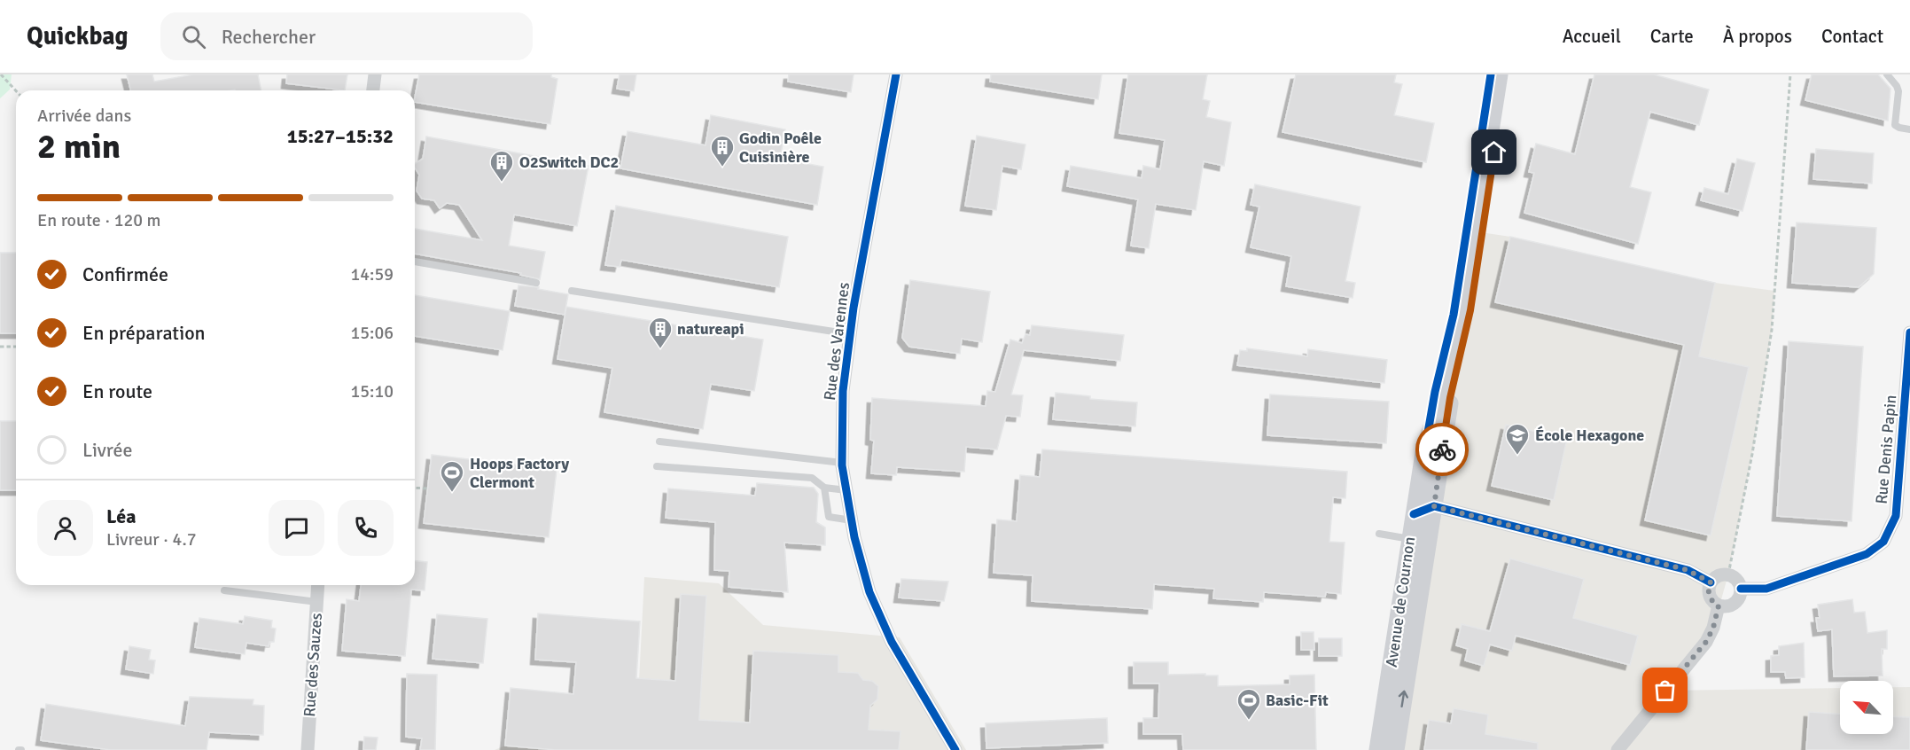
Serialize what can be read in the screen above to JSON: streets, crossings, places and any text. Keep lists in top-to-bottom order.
{
  "streets": {
    "main road": ["Avenue de Cournon"],
    "street": ["Rue des Varennes", "Rue Denis Papin", "Rue des Sauzes"]
  },
  "places": {
    "building": ["Godin Poêle Cuisinière", "O2Switch DC2", "natureapi"],
    "school or university": ["École Hexagone"],
    "sports": ["Hoops Factory Clermont", "Basic-Fit"]
  },
  "north": "top left",
  "page": {
    "header": "Quickbag",
    "search": "Rechercher",
    "nav": [
      "Accueil",
      "Carte",
      "À propos",
      "Contact"
    ],
    "heading": ["2 min", "Arrivée dans", "15:27–15:32"],
    "panel": ["Léa", "Livreur · 4.7"],
    "bar": "En route · 120 m",
    "list": [
      ["Confirmée", "14:59"],
      ["En préparation", "15:06"],
      ["En route", "15:10"],
      "Livrée"
    ]
  }
}
